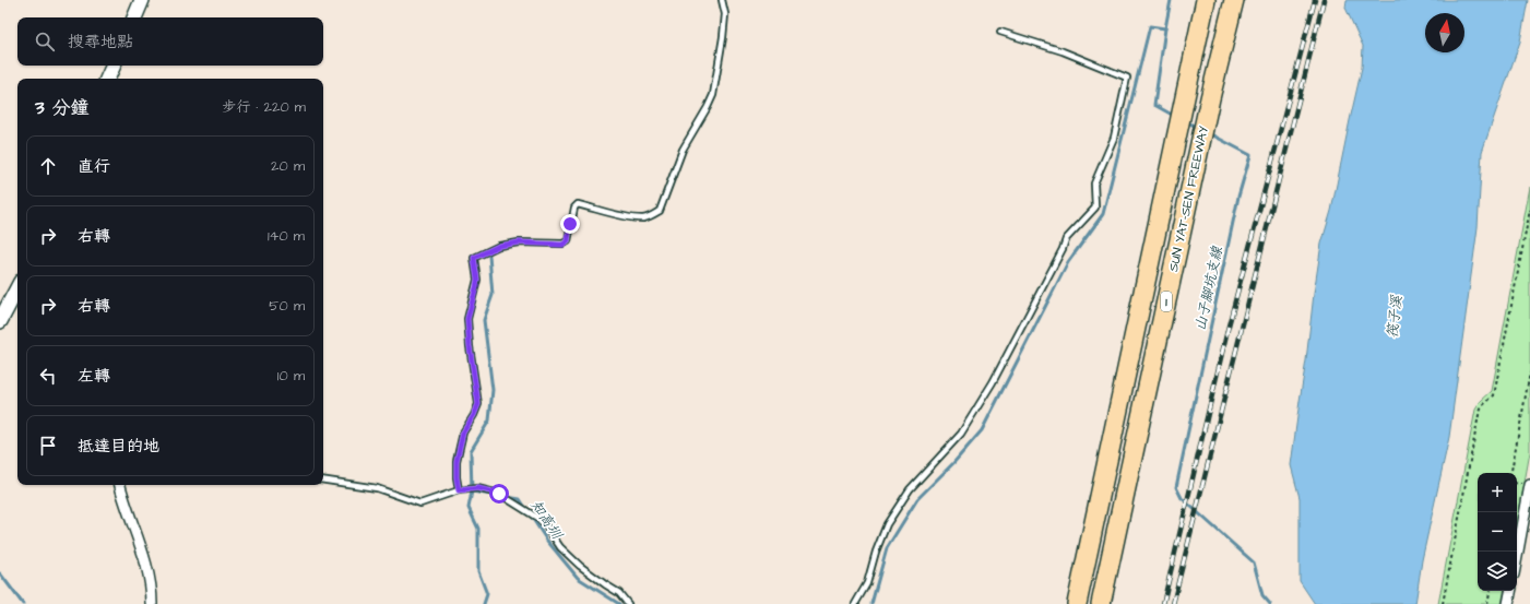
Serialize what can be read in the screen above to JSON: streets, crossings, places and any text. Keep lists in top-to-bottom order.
{
  "streets": {
    "highway": ["SUN YAT-SEN FREEWAY", "1"]
  },
  "water": ["山子腳坑支線", "筏子溪", "知高圳"],
  "north": "top",
  "page": {
    "search": "搜尋地點",
    "heading": ["3 分鐘", "步行 · 220 m"],
    "list": [
      ["直行", "20 m"],
      ["右轉", "140 m"],
      ["右轉", "50 m"],
      ["左轉", "10 m"],
      "抵達目的地"
    ],
    "map_buttons": ["+", "−"]
  }
}
